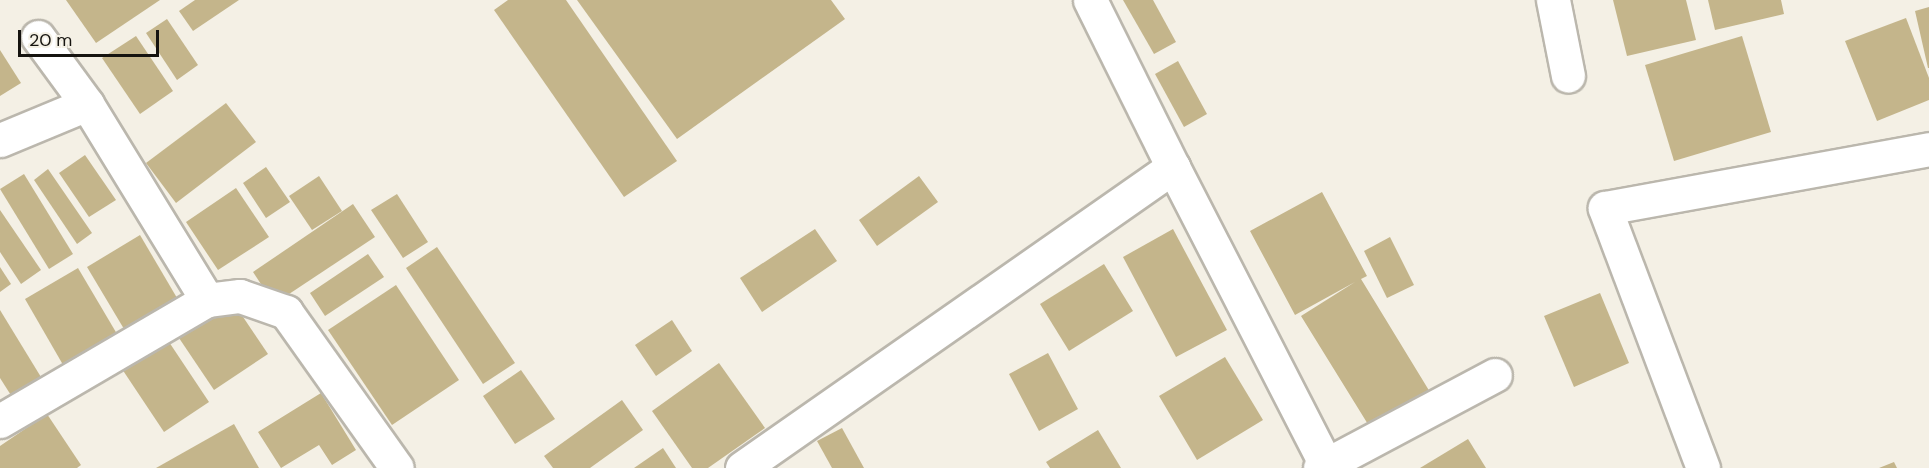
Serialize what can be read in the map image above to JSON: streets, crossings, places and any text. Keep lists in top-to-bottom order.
{
  "scale_bar": "20 m"
}
